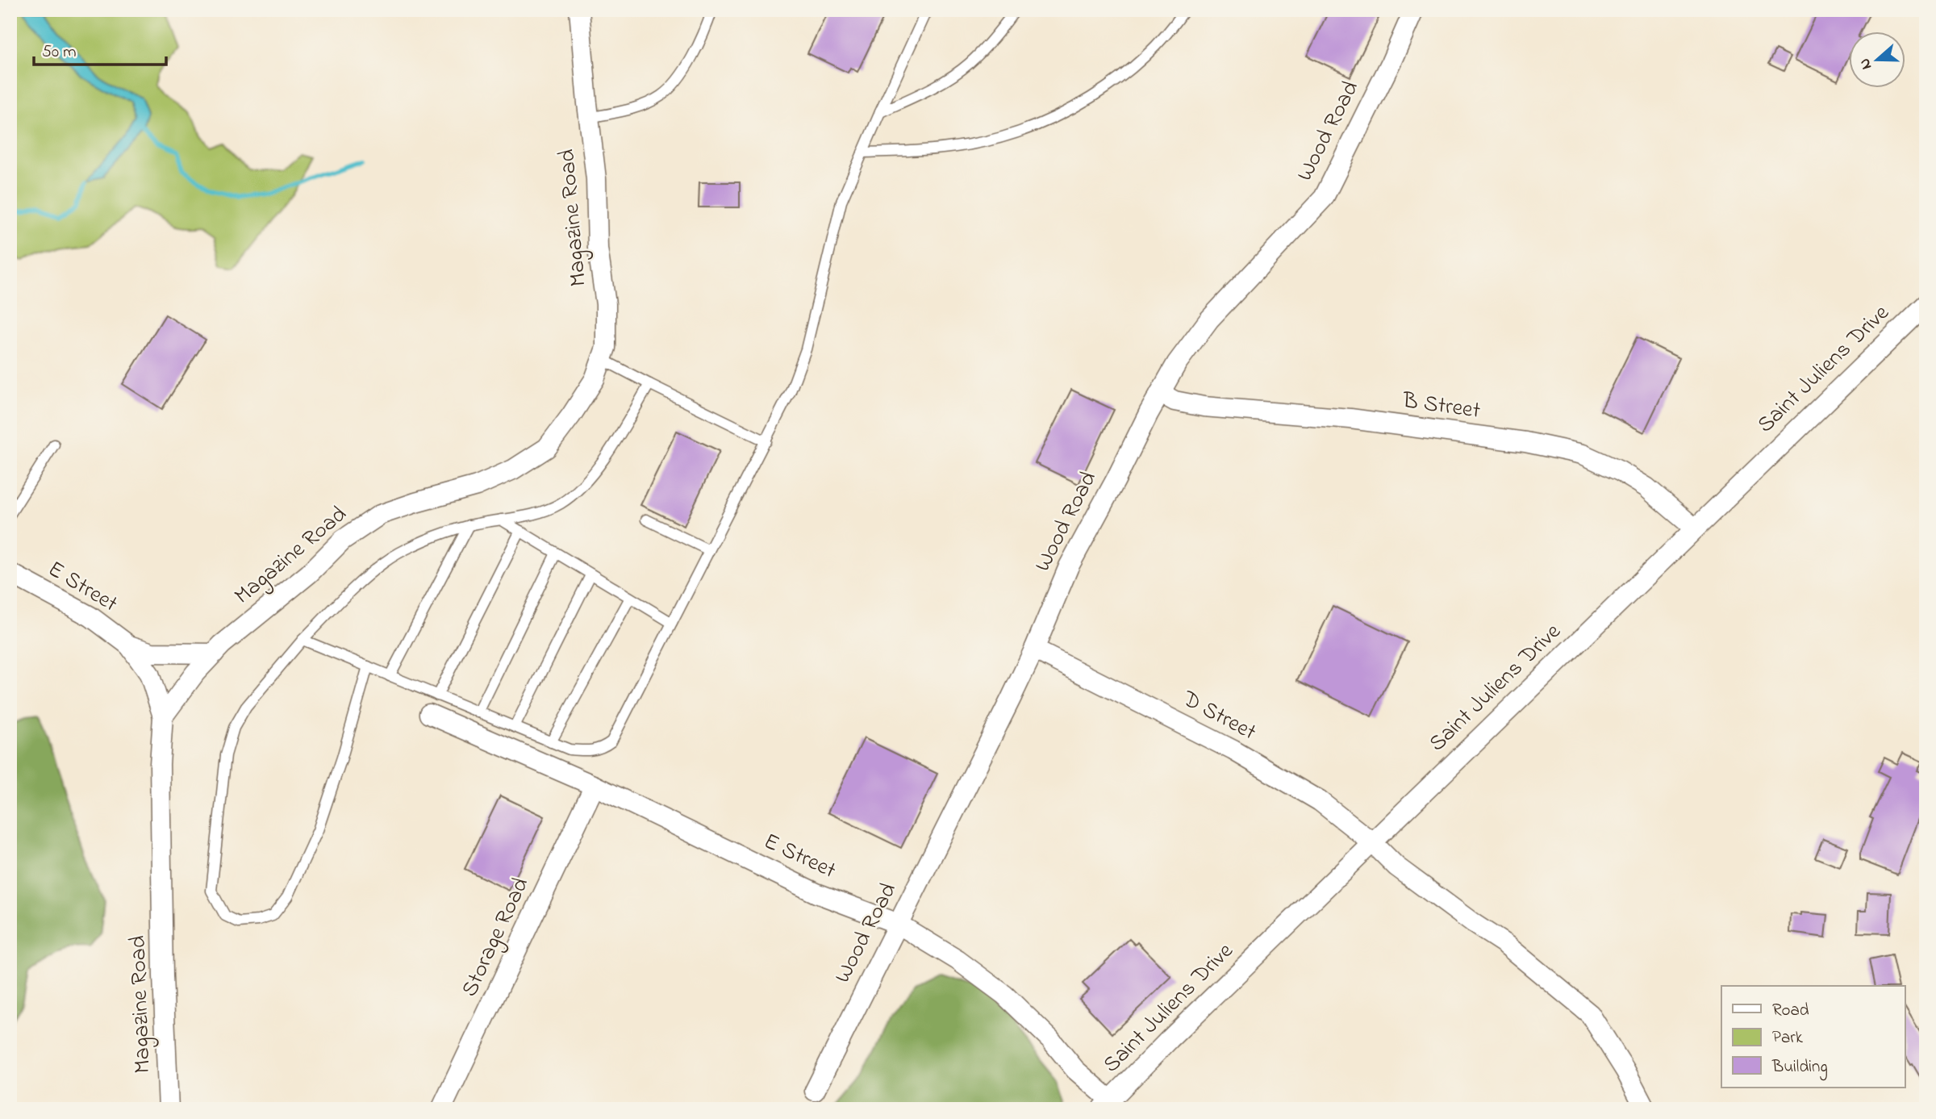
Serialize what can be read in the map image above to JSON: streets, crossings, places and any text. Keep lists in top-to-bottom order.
{
  "streets": {
    "street": [
      "Wood Road",
      "Magazine Road",
      "Saint Juliens Drive",
      "B Street",
      "E Street",
      "D Street",
      "Storage Road"
    ]
  },
  "crossings": [
    ["Wood Road", "B Street"],
    ["Wood Road", "E Street"],
    ["Wood Road", "D Street"],
    ["Magazine Road", "E Street"],
    ["Saint Juliens Drive", "B Street"],
    ["Saint Juliens Drive", "E Street"],
    ["Saint Juliens Drive", "D Street"],
    ["E Street", "Storage Road"]
  ],
  "legend": ["Road", "Park", "Building"],
  "scale_bar": "50 m",
  "north": "left"
}
